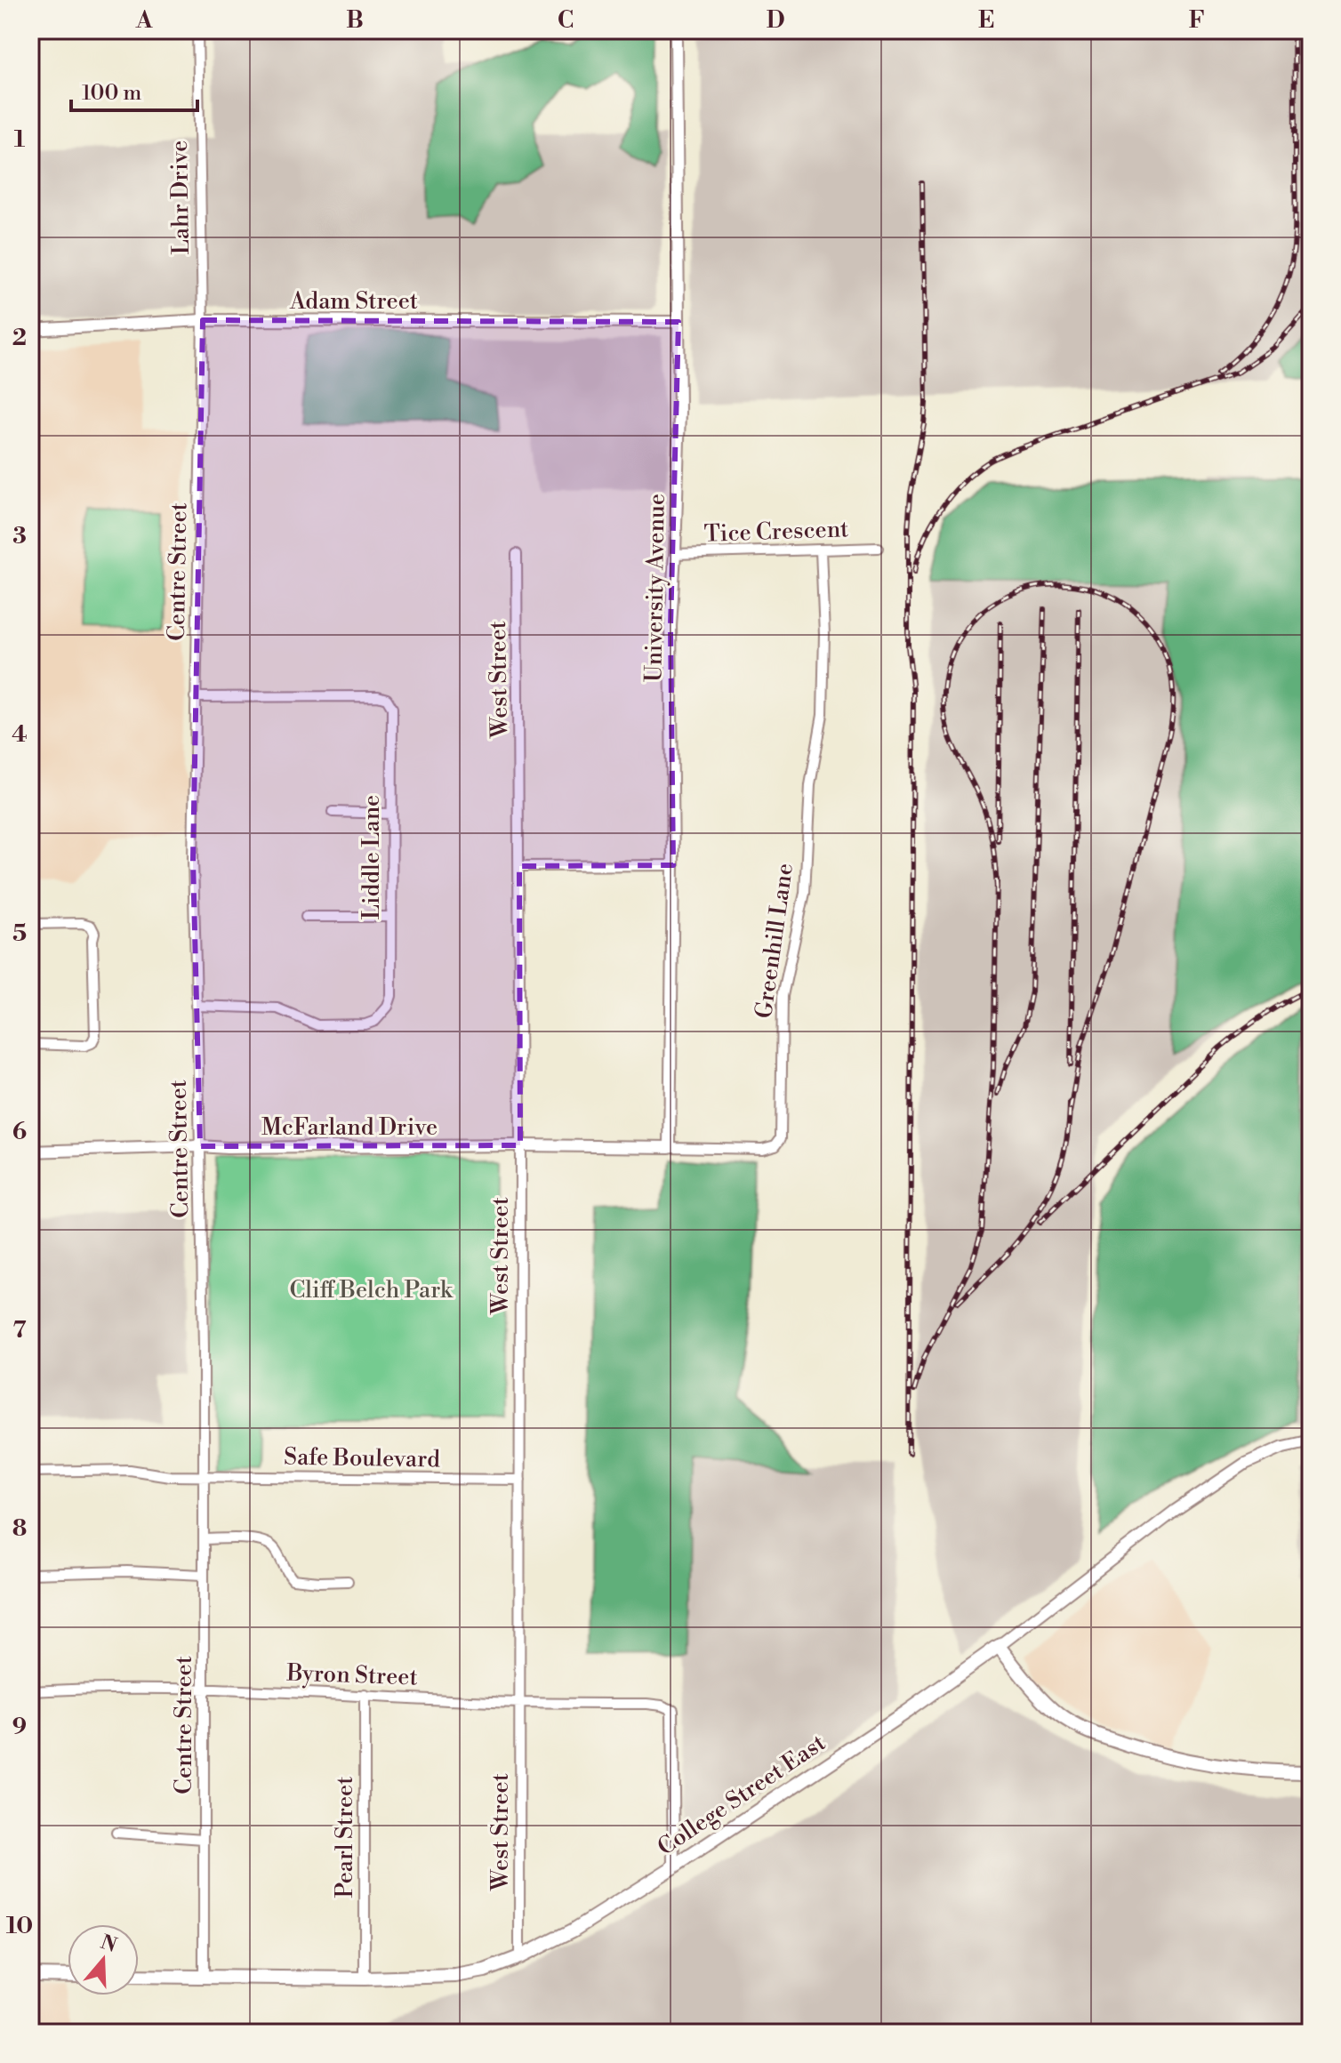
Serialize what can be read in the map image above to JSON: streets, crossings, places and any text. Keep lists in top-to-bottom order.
{
  "streets": {
    "main road": ["College Street East"],
    "street": [
      "Lahr Drive",
      "Adam Street",
      "Tice Crescent",
      "Centre Street",
      "University Avenue",
      "West Street",
      "Liddle Lane",
      "Greenhill Lane",
      "McFarland Drive",
      "Safe Boulevard",
      "Byron Street",
      "Pearl Street"
    ]
  },
  "crossings": [
    ["Lahr Drive", "Adam Street"],
    ["Lahr Drive", "Centre Street"],
    ["Adam Street", "Centre Street"],
    ["Adam Street", "University Avenue"],
    ["Tice Crescent", "University Avenue"],
    ["Tice Crescent", "Greenhill Lane"],
    ["Centre Street", "Liddle Lane"],
    ["Centre Street", "McFarland Drive"],
    ["Centre Street", "Safe Boulevard"],
    ["Centre Street", "Byron Street"],
    ["Centre Street", "College Street East"],
    ["University Avenue", "Greenhill Lane"],
    ["University Avenue", "McFarland Drive"],
    ["West Street", "McFarland Drive"],
    ["West Street", "Safe Boulevard"],
    ["West Street", "Byron Street"],
    ["West Street", "College Street East"],
    ["Greenhill Lane", "McFarland Drive"],
    ["Byron Street", "Pearl Street"],
    ["College Street East", "Pearl Street"]
  ],
  "parks": ["Cliff Belch Park"],
  "scale_bar": "100 m",
  "north": "top",
  "grid": {
    "columns": [
      "A",
      "B",
      "C",
      "D",
      "E",
      "F"
    ],
    "rows": [
      "1",
      "2",
      "3",
      "4",
      "5",
      "6",
      "7",
      "8",
      "9",
      "10"
    ]
  }
}
